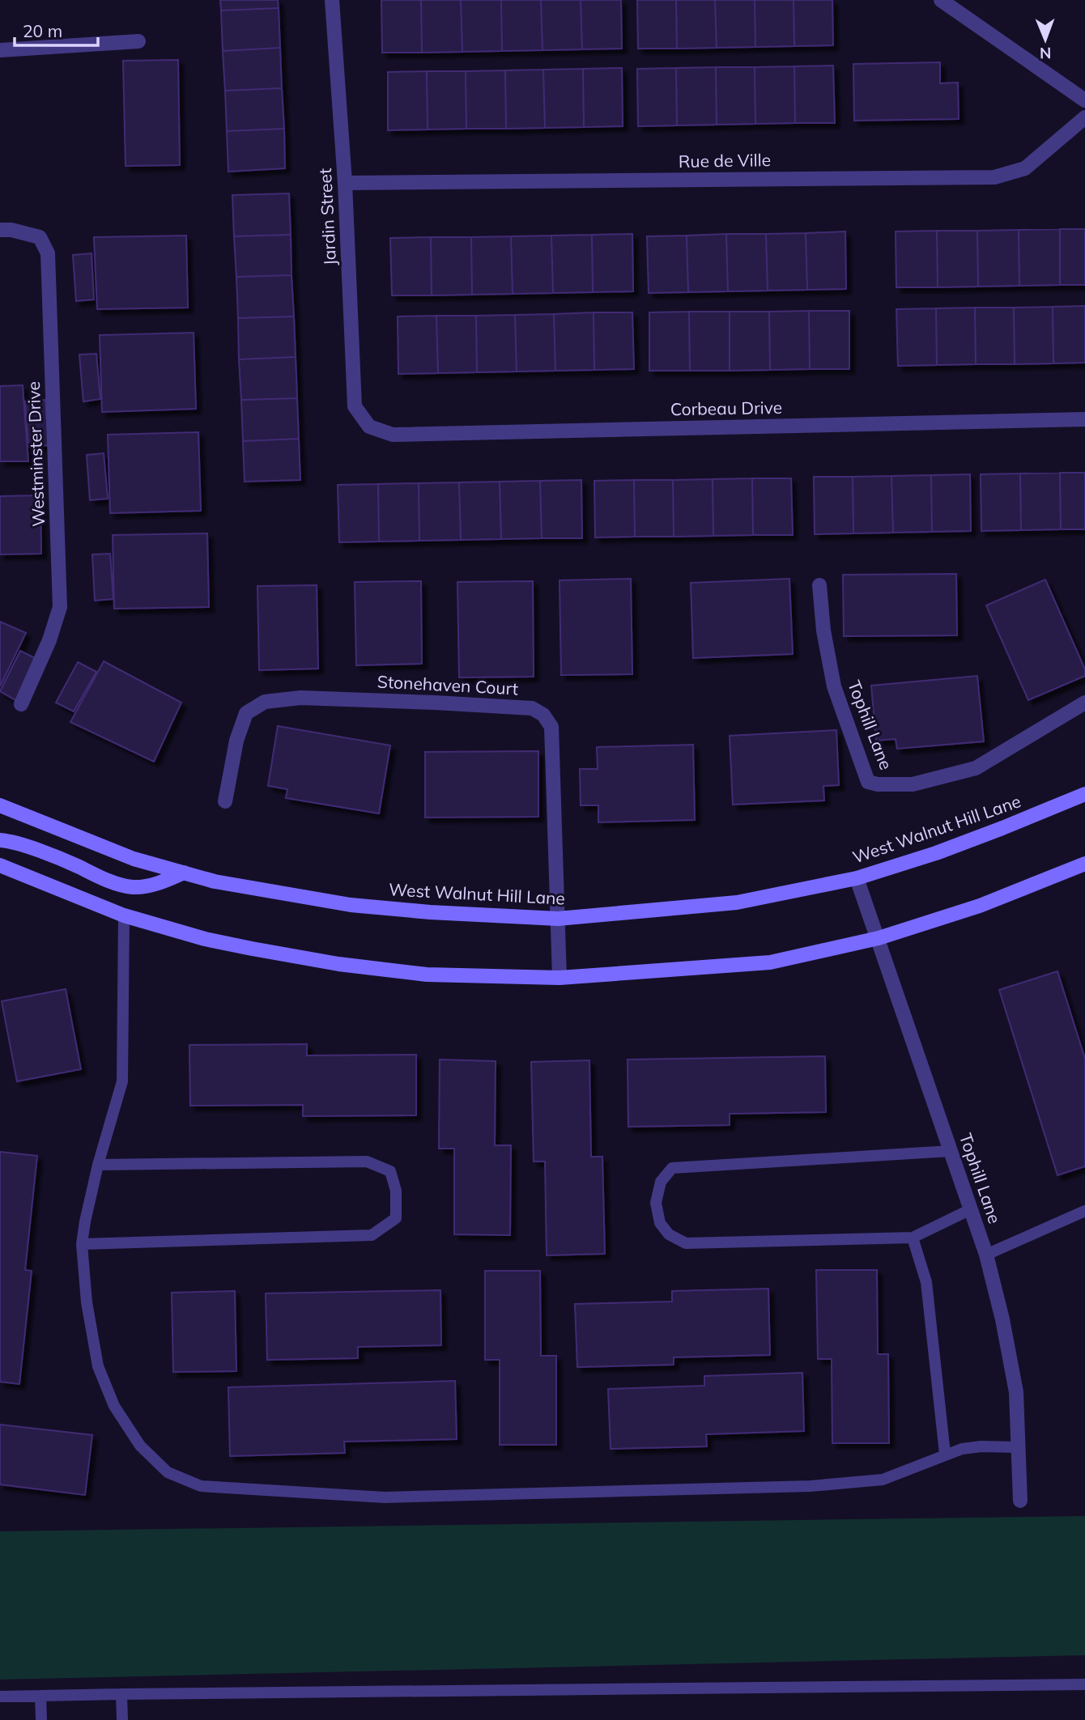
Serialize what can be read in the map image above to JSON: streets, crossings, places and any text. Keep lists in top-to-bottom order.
{
  "streets": {
    "main road": ["West Walnut Hill Lane"],
    "street": [
      "Rue de Ville",
      "Jardin Street",
      "Corbeau Drive",
      "Westminster Drive",
      "Stonehaven Court",
      "Tophill Lane"
    ]
  },
  "crossings": [
    ["Rue de Ville", "Jardin Street"],
    ["Jardin Street", "Corbeau Drive"],
    ["Stonehaven Court", "West Walnut Hill Lane"],
    ["Tophill Lane", "West Walnut Hill Lane"]
  ],
  "scale_bar": "20 m",
  "north": "bottom"
}
